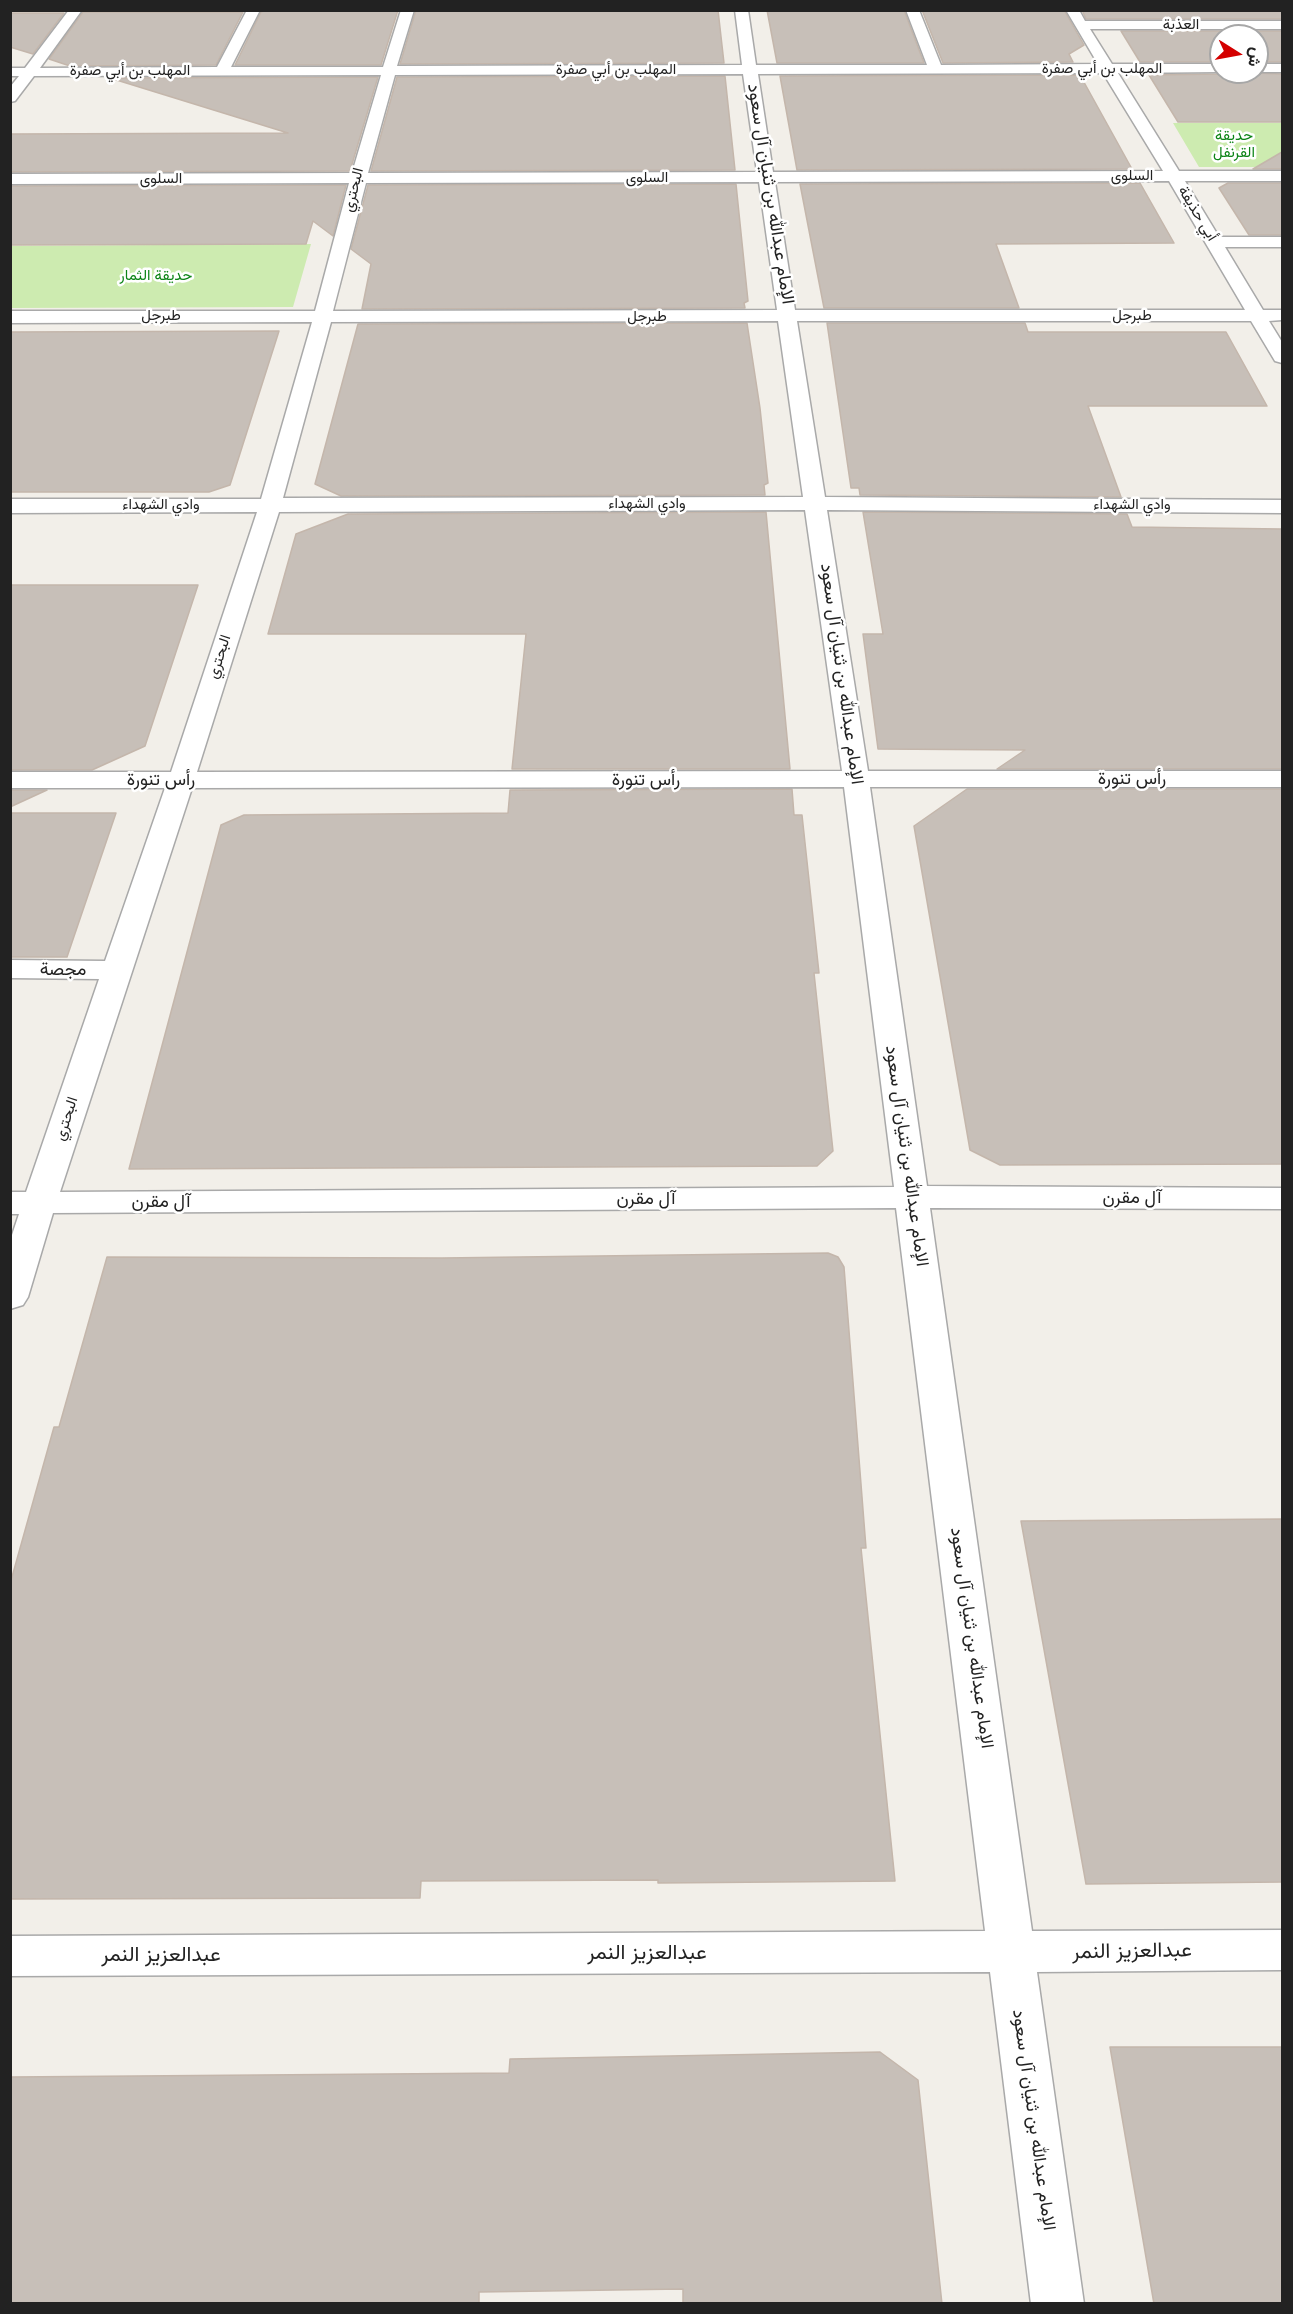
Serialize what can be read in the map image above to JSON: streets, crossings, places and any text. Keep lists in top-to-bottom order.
{
  "streets": {
    "street": [
      "العذبة",
      "المهلب بن أبي صفرة",
      "السلوى",
      "البحتري",
      "الإمام عبدالله بن ثنيان آل سعود",
      "أبي حذيفة",
      "طبرجل",
      "وادي الشهداء",
      "رأس تنورة",
      "مجصة",
      "آل مقرن",
      "عبدالعزيز النمر"
    ]
  },
  "crossings": [
    ["العذبة", "أبي حذيفة"],
    ["المهلب بن أبي صفرة", "البحتري"],
    ["المهلب بن أبي صفرة", "الإمام عبدالله بن ثنيان آل سعود"],
    ["المهلب بن أبي صفرة", "أبي حذيفة"],
    ["السلوى", "البحتري"],
    ["السلوى", "الإمام عبدالله بن ثنيان آل سعود"],
    ["السلوى", "أبي حذيفة"],
    ["البحتري", "طبرجل"],
    ["البحتري", "وادي الشهداء"],
    ["البحتري", "رأس تنورة"],
    ["البحتري", "مجصة"],
    ["البحتري", "آل مقرن"],
    ["الإمام عبدالله بن ثنيان آل سعود", "طبرجل"],
    ["الإمام عبدالله بن ثنيان آل سعود", "وادي الشهداء"],
    ["الإمام عبدالله بن ثنيان آل سعود", "رأس تنورة"],
    ["الإمام عبدالله بن ثنيان آل سعود", "آل مقرن"],
    ["الإمام عبدالله بن ثنيان آل سعود", "عبدالعزيز النمر"],
    ["أبي حذيفة", "طبرجل"]
  ],
  "parks": ["حديقة القرنفل", "حديقة الثمار"],
  "north": "right"
}
